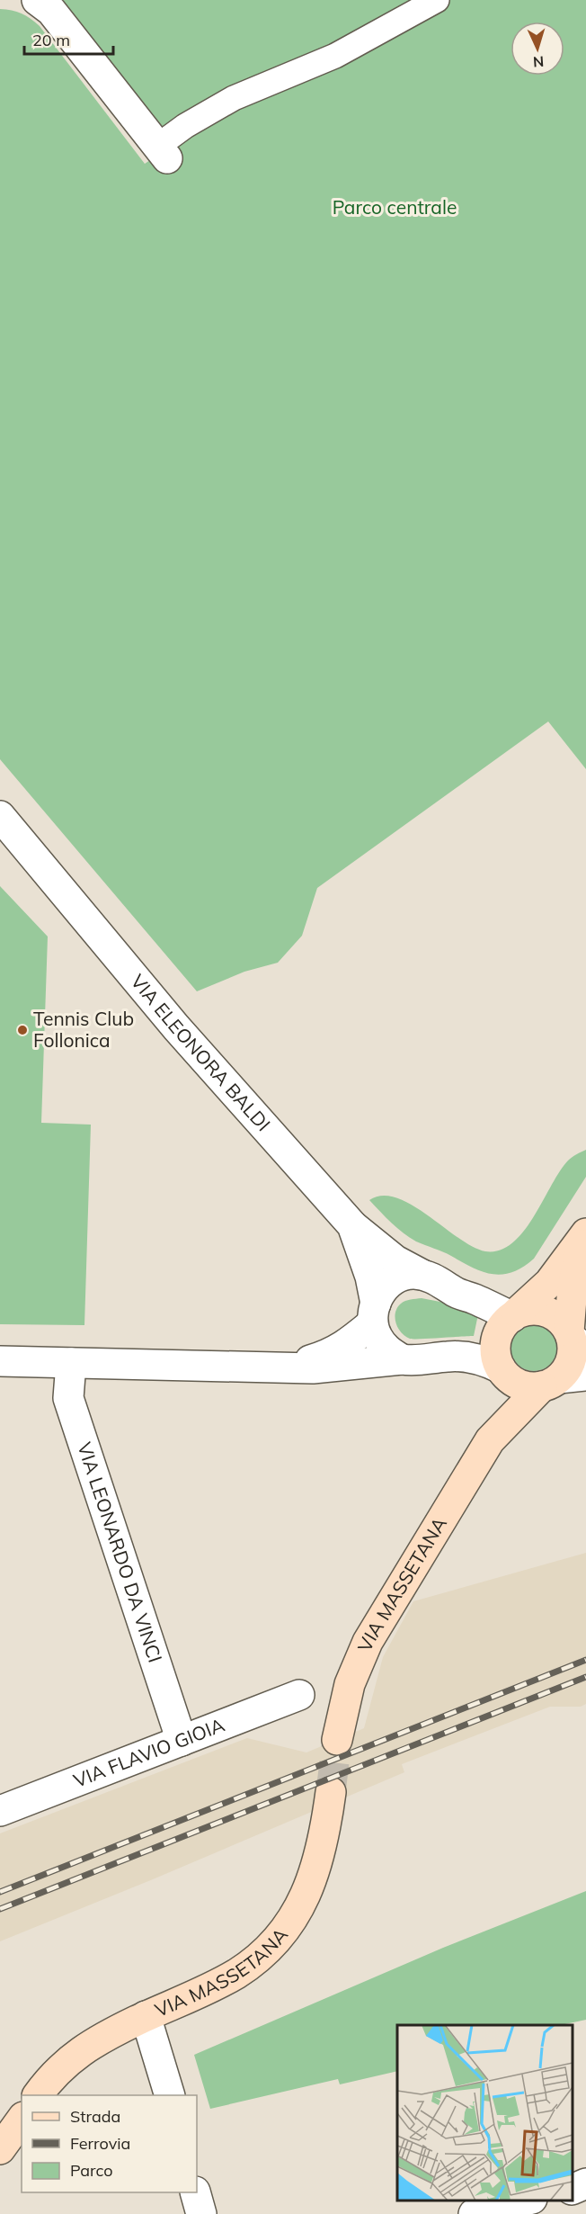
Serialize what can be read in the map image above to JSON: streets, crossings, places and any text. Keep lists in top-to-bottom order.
{
  "streets": {
    "main road": ["VIA MASSETANA"],
    "street": ["VIA ELEONORA BALDI", "VIA LEONARDO DA VINCI", "VIA FLAVIO GIOIA"]
  },
  "crossings": [
    ["VIA LEONARDO DA VINCI", "VIA FLAVIO GIOIA"]
  ],
  "parks": ["Parco centrale"],
  "places": ["Tennis Club Follonica"],
  "legend": ["Strada", "Ferrovia", "Parco"],
  "scale_bar": "20 m",
  "north": "bottom"
}
